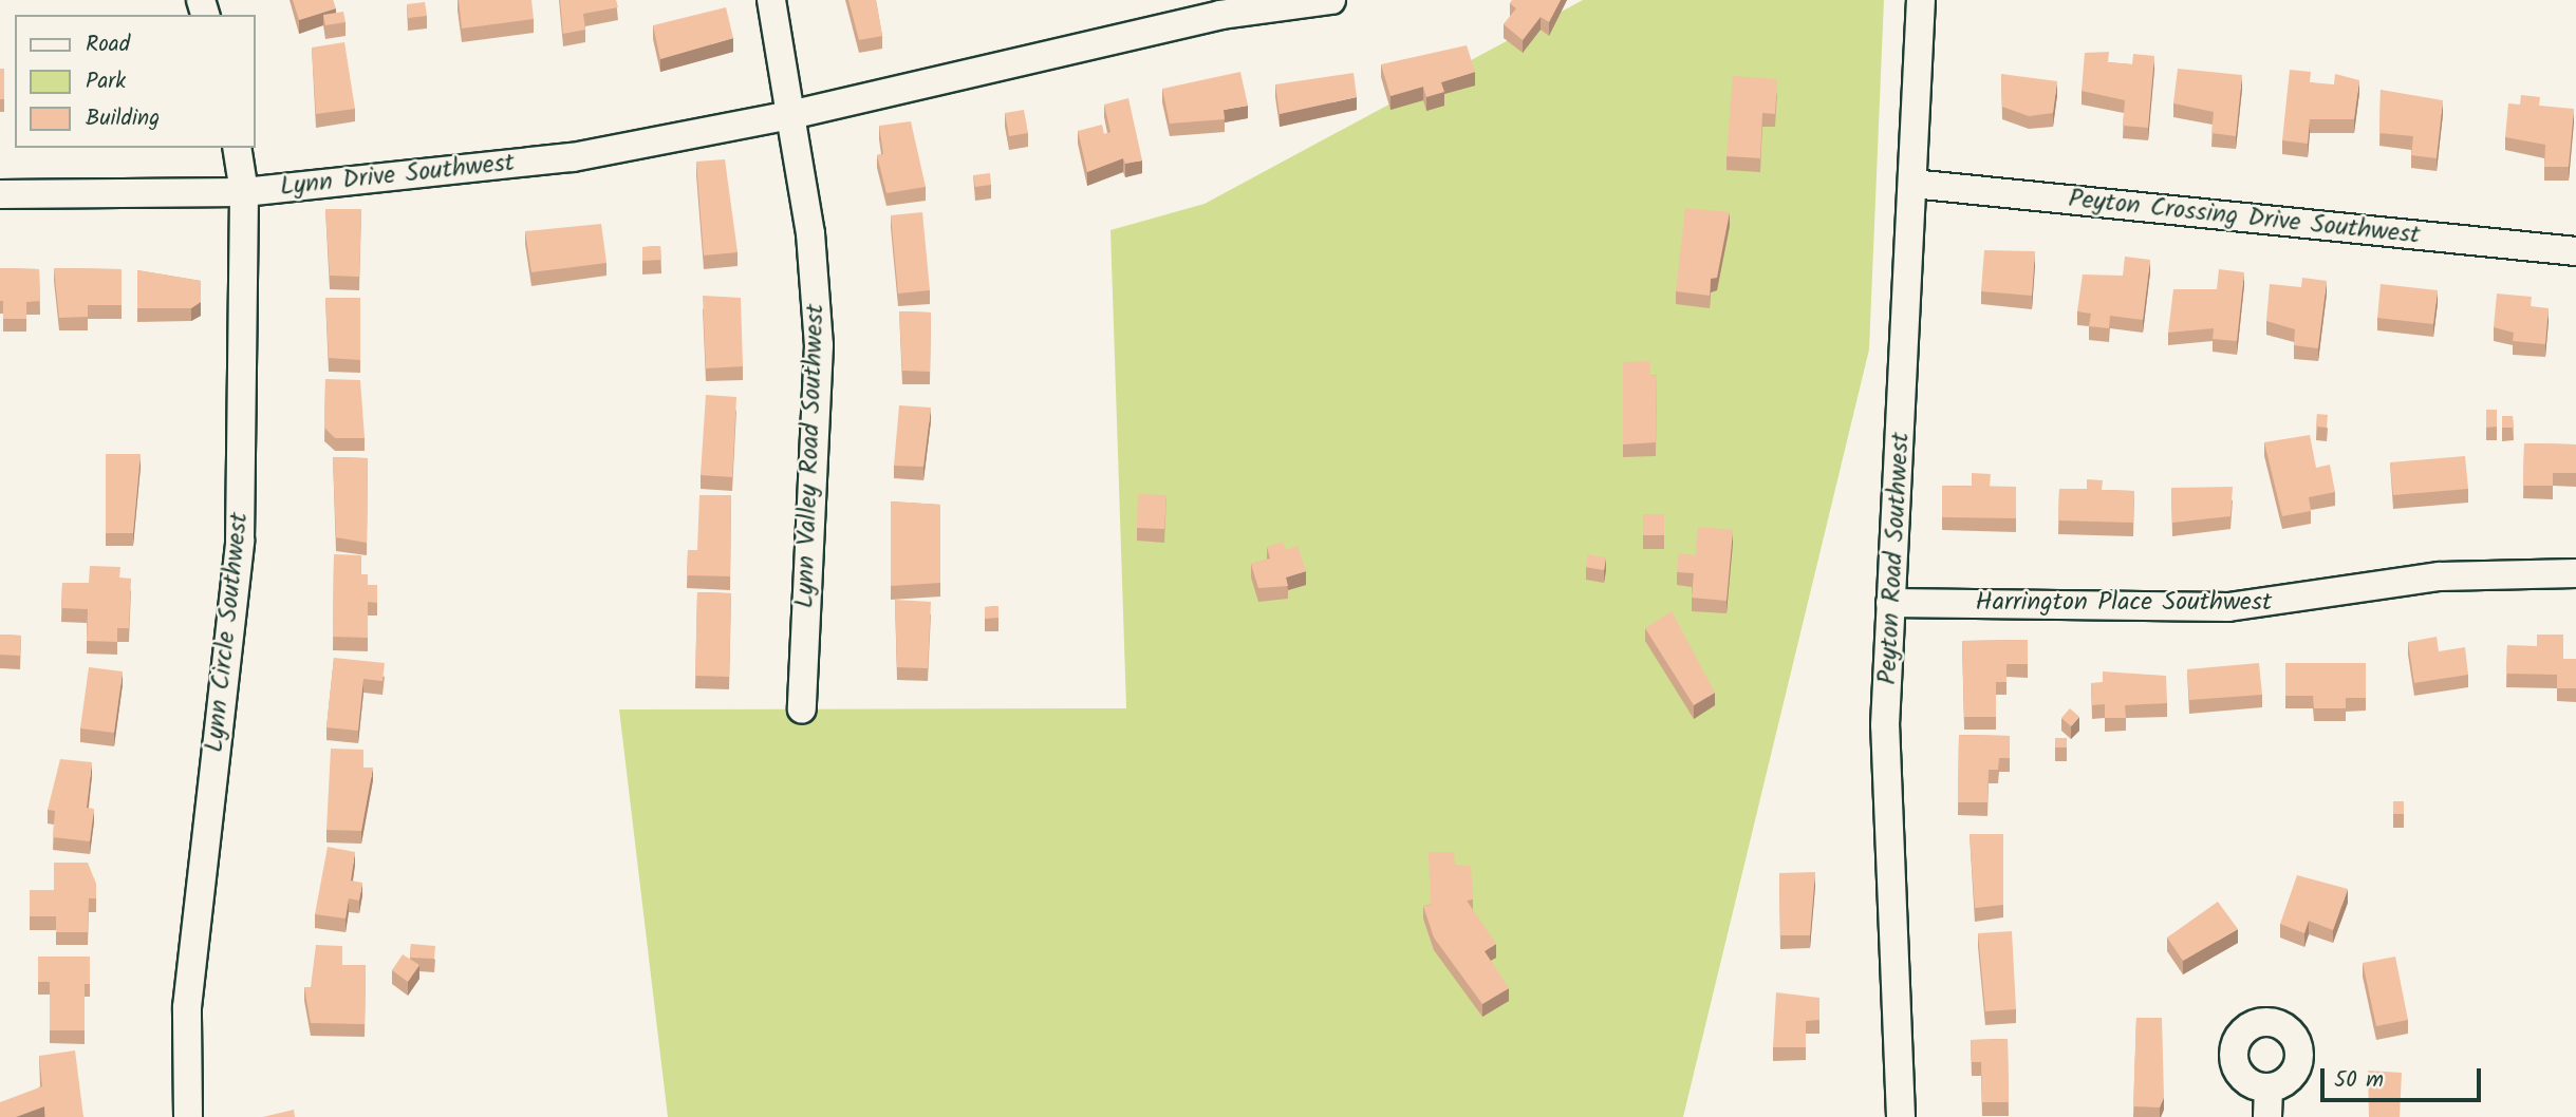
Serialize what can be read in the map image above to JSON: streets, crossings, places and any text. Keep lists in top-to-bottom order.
{
  "streets": {
    "street": [
      "Lynn Drive Southwest",
      "Peyton Crossing Drive Southwest",
      "Lynn Valley Road Southwest",
      "Peyton Road Southwest",
      "Harrington Place Southwest",
      "Lynn Circle Southwest"
    ]
  },
  "crossings": [
    ["Lynn Drive Southwest", "Lynn Valley Road Southwest"],
    ["Lynn Drive Southwest", "Lynn Circle Southwest"],
    ["Peyton Crossing Drive Southwest", "Peyton Road Southwest"],
    ["Peyton Road Southwest", "Harrington Place Southwest"]
  ],
  "legend": ["Road", "Park", "Building"],
  "scale_bar": "50 m"
}
